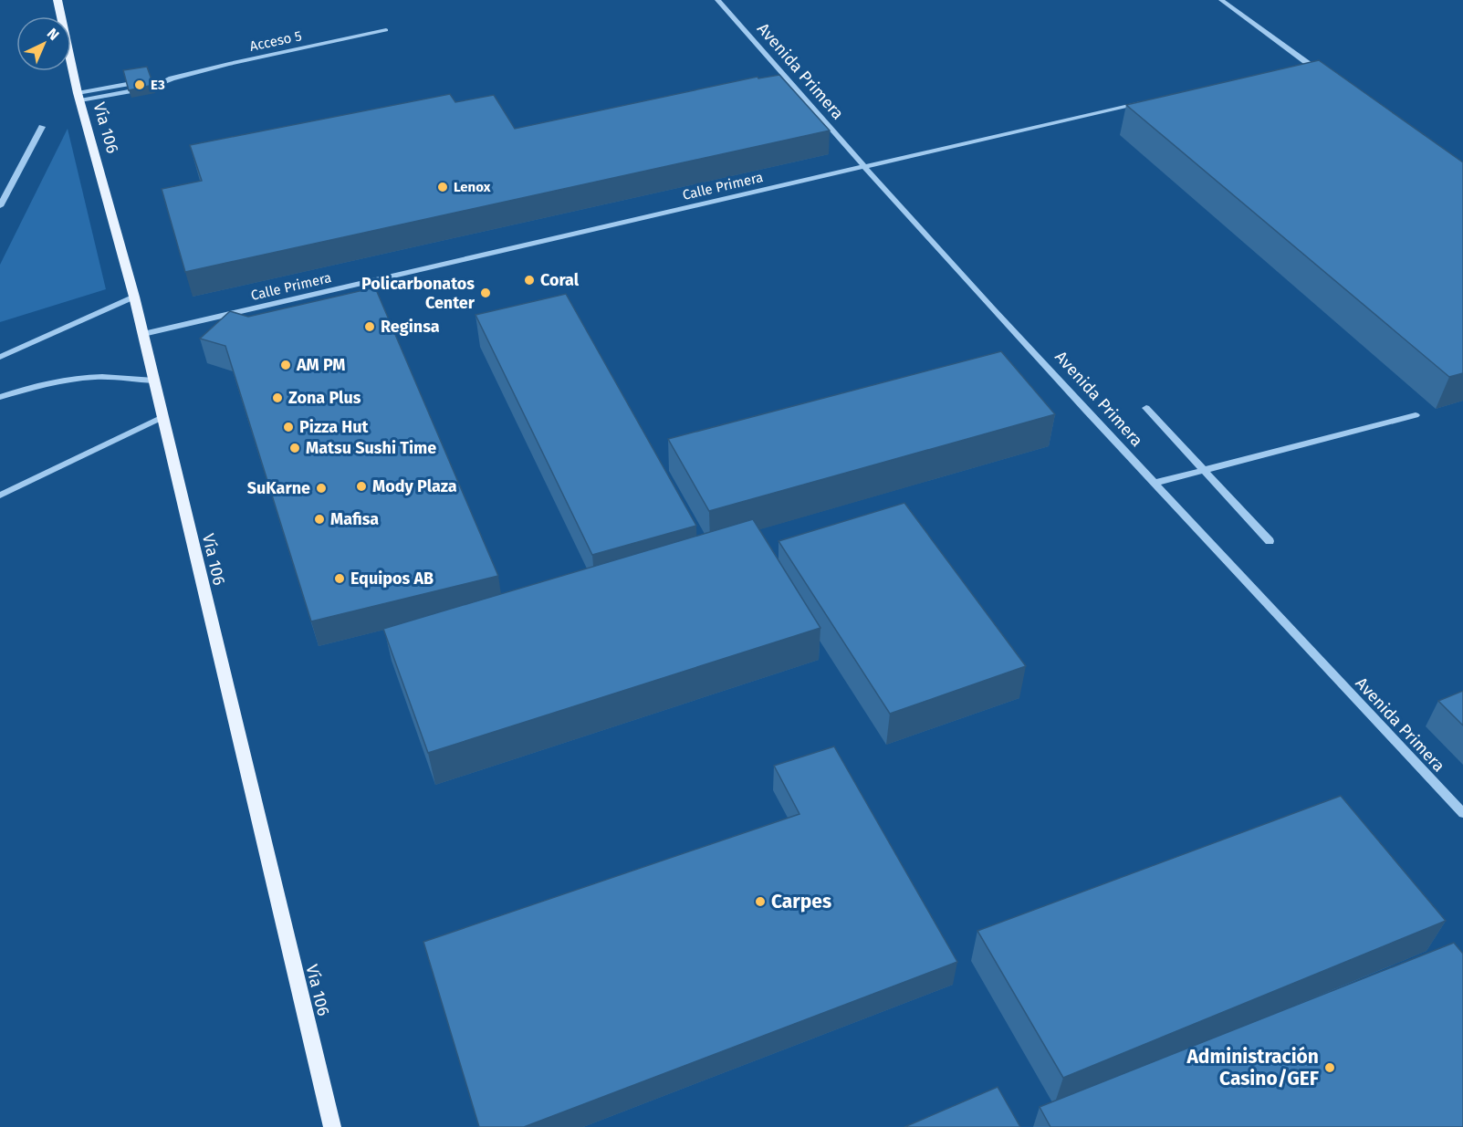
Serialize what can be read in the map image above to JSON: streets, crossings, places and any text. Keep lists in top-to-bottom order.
{
  "streets": {
    "main road": ["Vía 106"],
    "street": ["Acceso 5", "Avenida Primera", "Calle Primera"]
  },
  "crossings": [
    ["Avenida Primera", "Calle Primera"],
    ["Vía 106", "Calle Primera"]
  ],
  "places": [
    "E3",
    "Lenox",
    "Coral",
    "Policarbonatos Center",
    "Reginsa",
    "AM PM",
    "Zona Plus",
    "Pizza Hut",
    "Matsu Sushi Time",
    "Mody Plaza",
    "SuKarne",
    "Mafisa",
    "Equipos AB",
    "Carpes",
    "Administración Casino/GEF"
  ],
  "north": "top right"
}
